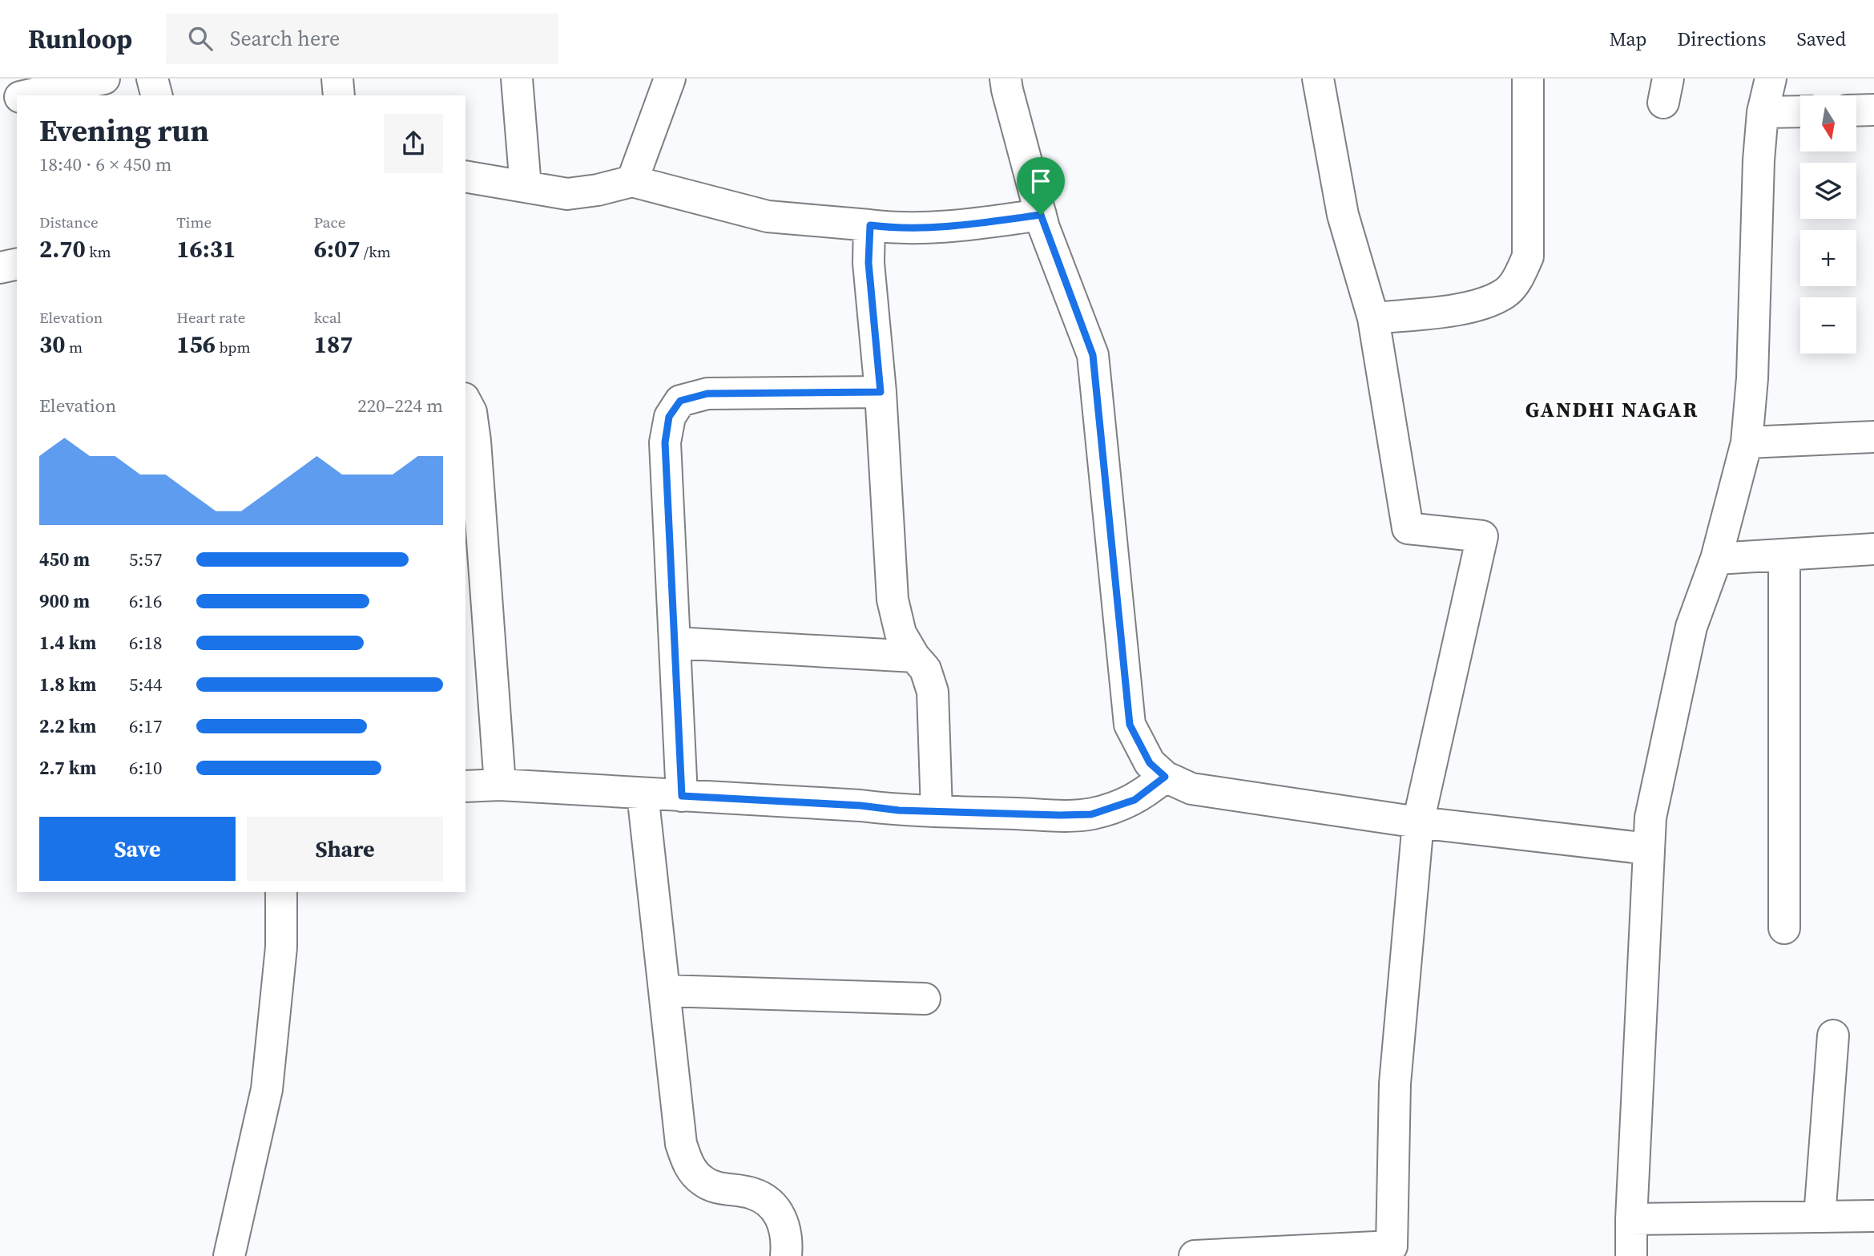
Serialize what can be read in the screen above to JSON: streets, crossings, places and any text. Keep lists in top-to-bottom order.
{
  "districts": ["GANDHI NAGAR"],
  "north": "bottom",
  "page": {
    "header": "Runloop",
    "search": "Search here",
    "nav": ["Map", "Directions", "Saved"],
    "map_buttons": ["+", "−"],
    "heading": ["Evening run", "18:40 · 6 × 450 m"],
    "stats": [
      ["Distance", "2.70 km"],
      ["Time", "16:31"],
      ["Pace", "6:07 /km"],
      ["Elevation", "30 m"],
      ["Heart rate", "156 bpm"],
      ["kcal", "187"]
    ],
    "chart": ["Elevation", "220–224 m"],
    "list": [
      {
        "name": "450 m",
        "note": "5:57"
      },
      {
        "name": "900 m",
        "note": "6:16"
      },
      {
        "name": "1.4 km",
        "note": "6:18"
      },
      {
        "name": "1.8 km",
        "note": "5:44"
      },
      {
        "name": "2.2 km",
        "note": "6:17"
      },
      {
        "name": "2.7 km",
        "note": "6:10"
      }
    ],
    "buttons": ["Save", "Share"]
  }
}
